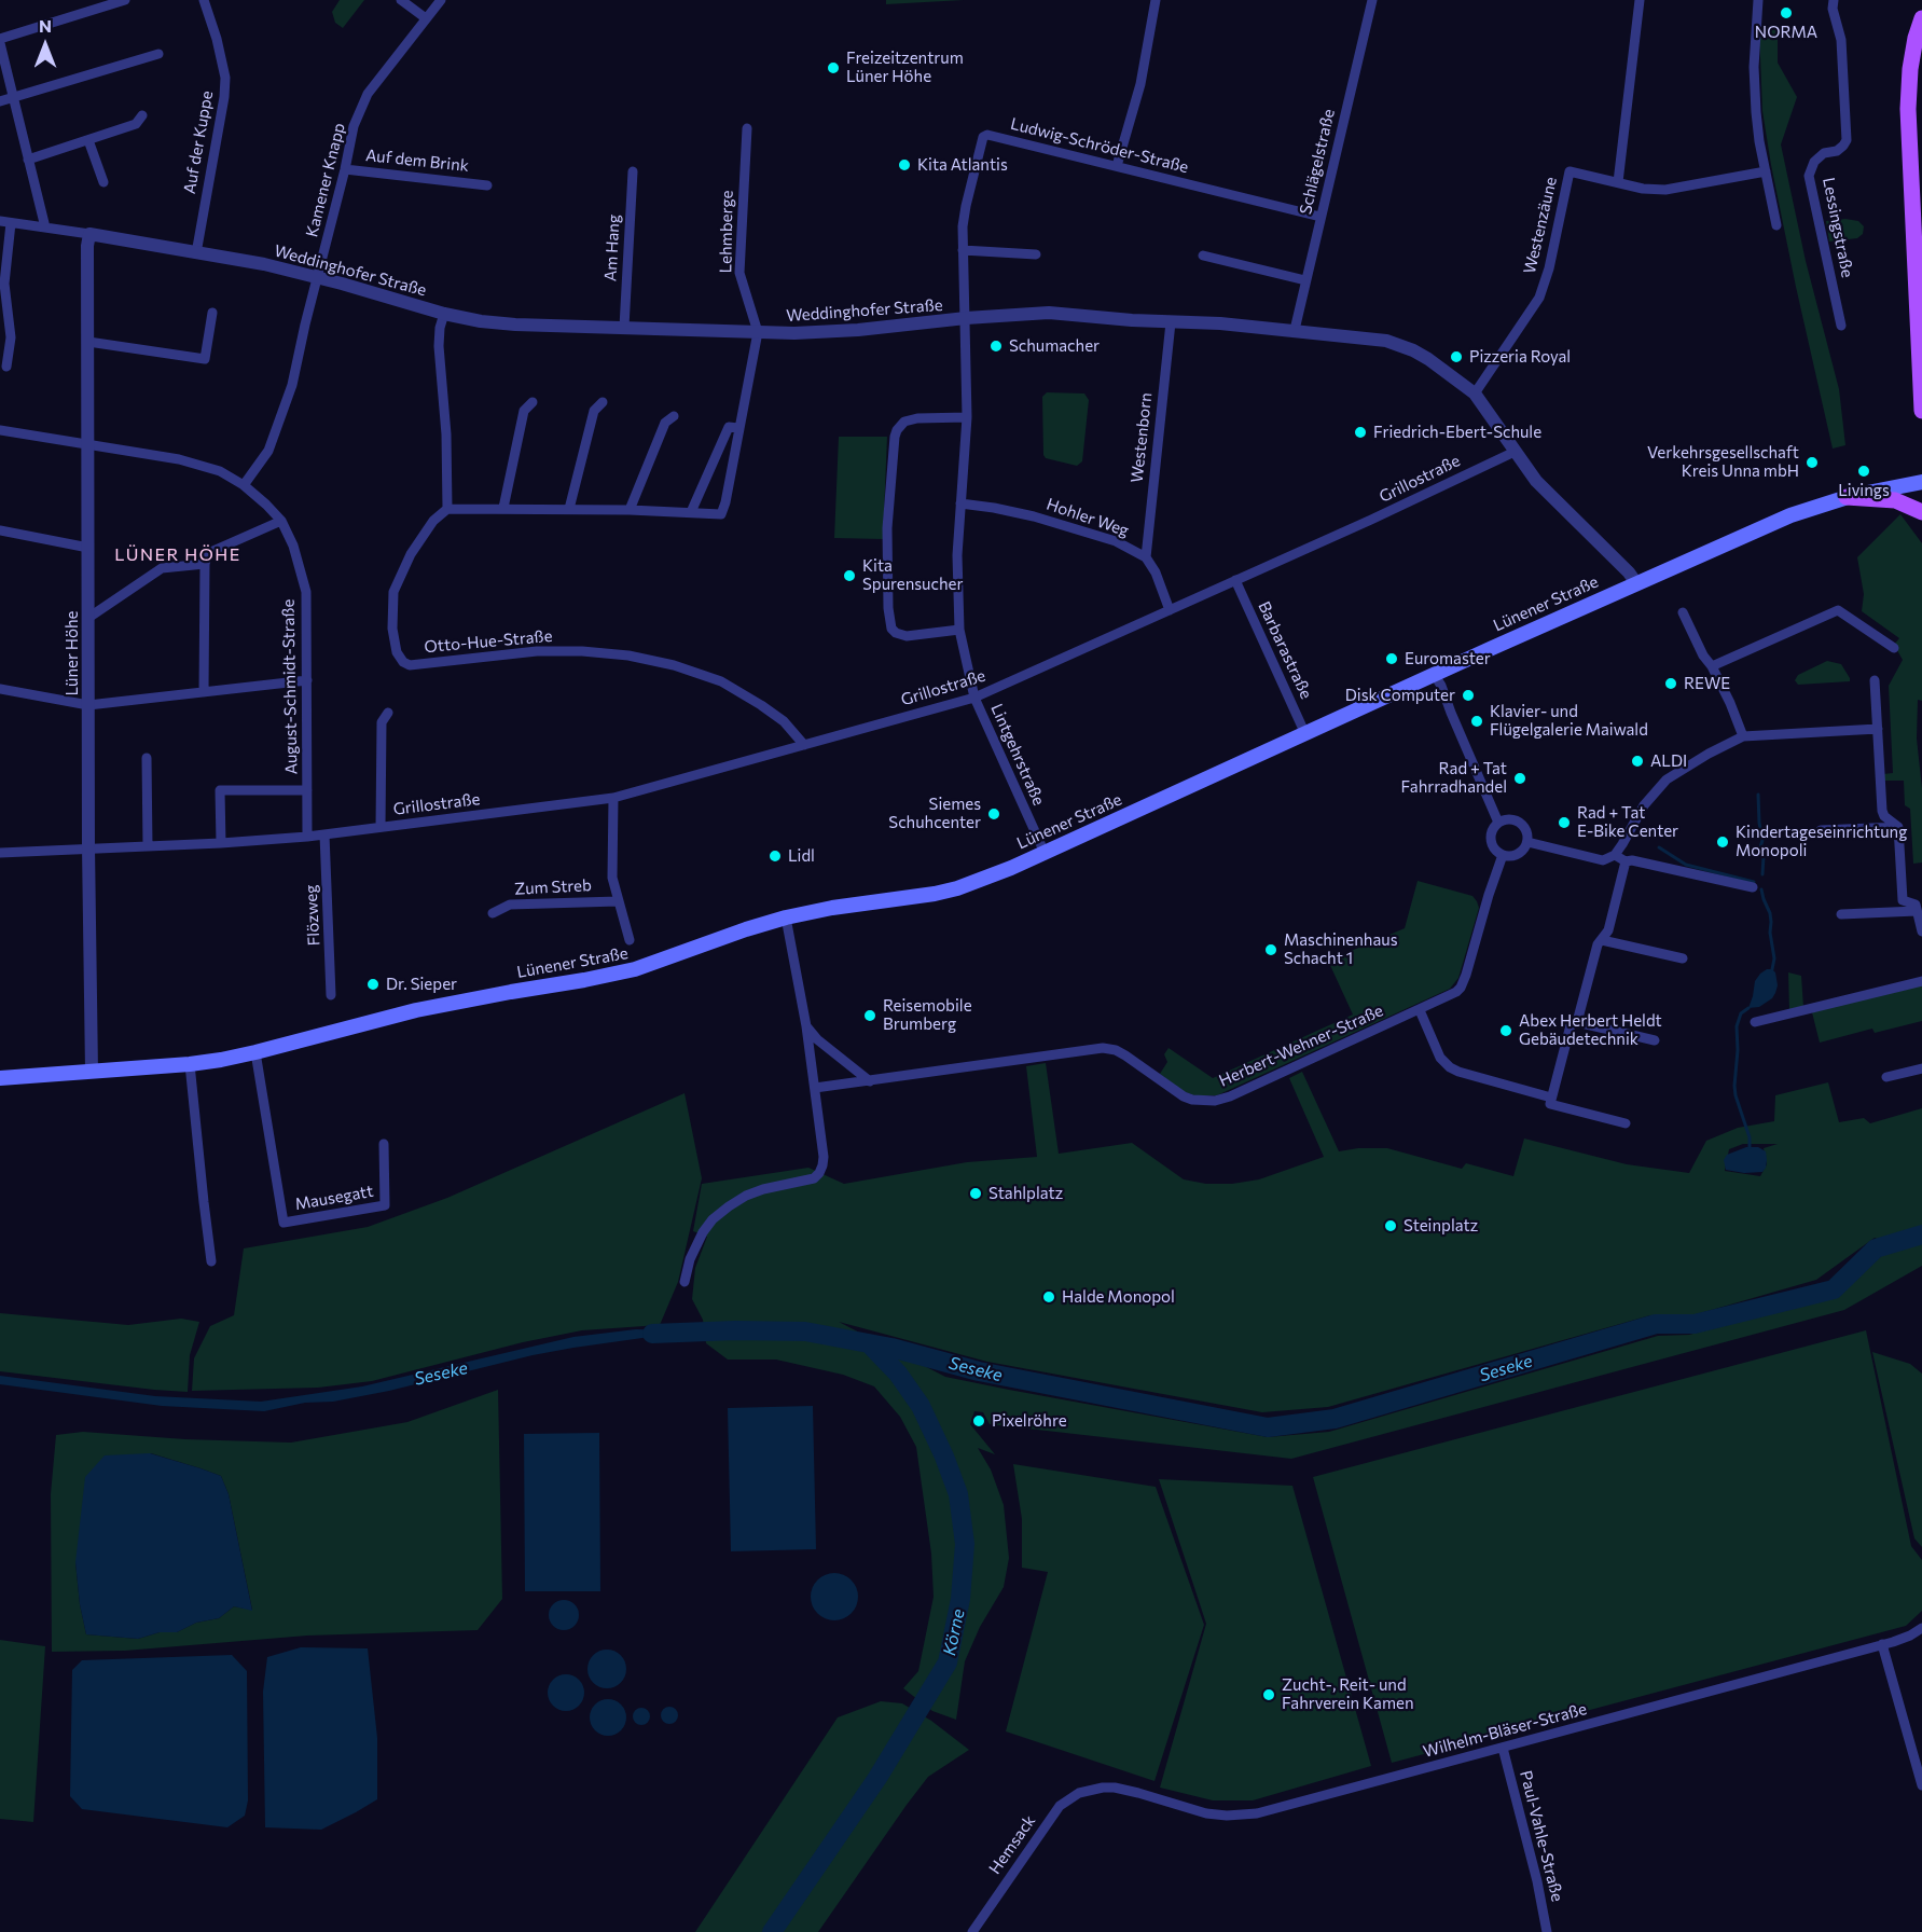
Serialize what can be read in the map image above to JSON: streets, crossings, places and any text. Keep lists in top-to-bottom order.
{
  "streets": {
    "main road": ["Lünener Straße"],
    "street": [
      "Auf der Kuppe",
      "Ludwig-Schröder-Straße",
      "Auf dem Brink",
      "Schlägelstraße",
      "Kamener Knapp",
      "Westenzäune",
      "Lessingstraße",
      "Lehmberge",
      "Am Hang",
      "Weddinghofer Straße",
      "Westenborn",
      "Grillostraße",
      "Hohler Weg",
      "Otto-Hue-Straße",
      "Barbarastraße",
      "Lüner Höhe",
      "August-Schmidt-Straße",
      "Lintgehrstraße",
      "Zum Streb",
      "Flözweg",
      "Herbert-Wehner-Straße",
      "Mausegatt",
      "Wilhelm-Bläser-Straße",
      "Paul-Vahle-Straße",
      "Hemsack"
    ]
  },
  "crossings": [
    ["Auf der Kuppe", "Weddinghofer Straße"],
    ["Ludwig-Schröder-Straße", "Schlägelstraße"],
    ["Ludwig-Schröder-Straße", "Weddinghofer Straße"],
    ["Ludwig-Schröder-Straße", "Lintgehrstraße"],
    ["Auf dem Brink", "Kamener Knapp"],
    ["Schlägelstraße", "Weddinghofer Straße"],
    ["Kamener Knapp", "Weddinghofer Straße"],
    ["Kamener Knapp", "August-Schmidt-Straße"],
    ["Westenzäune", "Weddinghofer Straße"],
    ["Lehmberge", "Weddinghofer Straße"],
    ["Am Hang", "Weddinghofer Straße"],
    ["Weddinghofer Straße", "Westenborn"],
    ["Weddinghofer Straße", "Grillostraße"],
    ["Weddinghofer Straße", "Lünener Straße"],
    ["Weddinghofer Straße", "Lüner Höhe"],
    ["Weddinghofer Straße", "Lintgehrstraße"],
    ["Westenborn", "Hohler Weg"],
    ["Grillostraße", "Otto-Hue-Straße"],
    ["Grillostraße", "Barbarastraße"],
    ["Grillostraße", "Lüner Höhe"],
    ["Grillostraße", "August-Schmidt-Straße"],
    ["Grillostraße", "Lintgehrstraße"],
    ["Grillostraße", "Zum Streb"],
    ["Grillostraße", "Flözweg"],
    ["Hohler Weg", "Lintgehrstraße"],
    ["Lünener Straße", "Barbarastraße"],
    ["Lünener Straße", "Lüner Höhe"],
    ["Lünener Straße", "Lintgehrstraße"],
    ["Lünener Straße", "Mausegatt"],
    ["Lüner Höhe", "August-Schmidt-Straße"],
    ["Wilhelm-Bläser-Straße", "Paul-Vahle-Straße"],
    ["Wilhelm-Bläser-Straße", "Hemsack"]
  ],
  "districts": ["LÜNER HÖHE"],
  "water": ["Seseke", "Körne"],
  "places": [
    "NORMA",
    "Freizeitzentrum Lüner Höhe",
    "Kita Atlantis",
    "Schumacher",
    "Pizzeria Royal",
    "Friedrich-Ebert-Schule",
    "Verkehrsgesellschaft Kreis Unna mbH",
    "Livings",
    "Kita Spurensucher",
    "Euromaster",
    "REWE",
    "Disk Computer",
    "Klavier- und Flügelgalerie Maiwald",
    "ALDI",
    "Rad + Tat Fahrradhandel",
    "Siemes Schuhcenter",
    "Rad + Tat E-Bike Center",
    "Kindertageseinrichtung Monopoli",
    "Lidl",
    "Maschinenhaus Schacht 1",
    "Dr. Sieper",
    "Reisemobile Brumberg",
    "Abex Herbert Heldt Gebäudetechnik",
    "Stahlplatz",
    "Steinplatz",
    "Halde Monopol",
    "Pixelröhre",
    "Zucht-, Reit- und Fahrverein Kamen"
  ],
  "north": "top"
}
